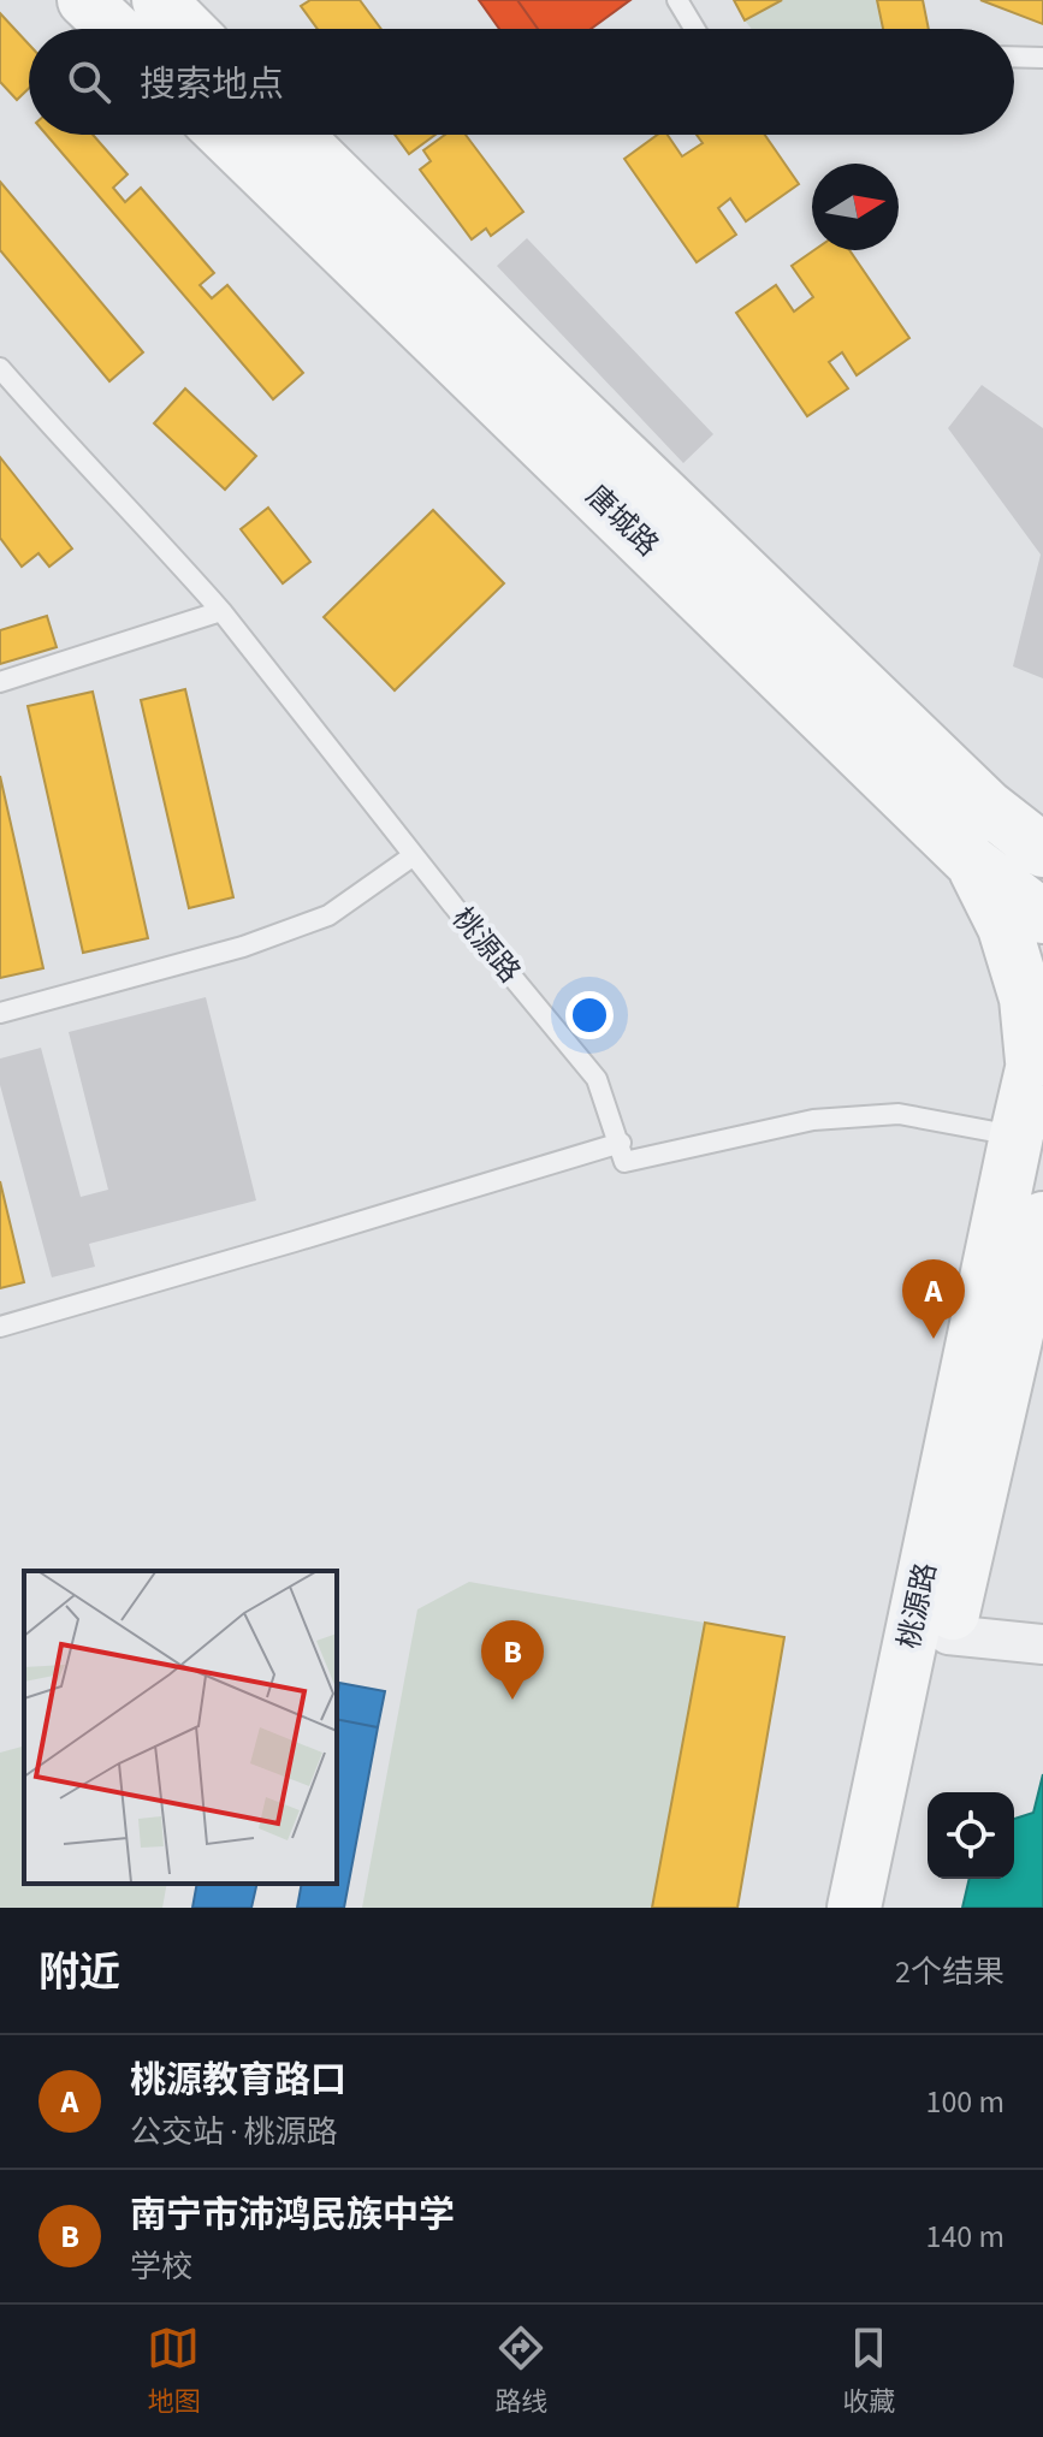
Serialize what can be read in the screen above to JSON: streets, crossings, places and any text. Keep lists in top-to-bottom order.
{
  "streets": {
    "main road": ["唐城路", "桃源路"]
  },
  "crossings": [
    ["唐城路", "桃源路"]
  ],
  "north": "right",
  "page": {
    "search": "搜索地点",
    "pins": ["A", "B"],
    "heading": ["附近", "2个结果"],
    "list": [
      {
        "mark": "A",
        "name": "桃源教育路口",
        "note": "公交站 · 桃源路",
        "value": "100 m"
      },
      {
        "mark": "B",
        "name": "南宁市沛鸿民族中学",
        "note": "学校",
        "value": "140 m"
      }
    ],
    "nav": ["地图", "路线", "收藏"]
  }
}
